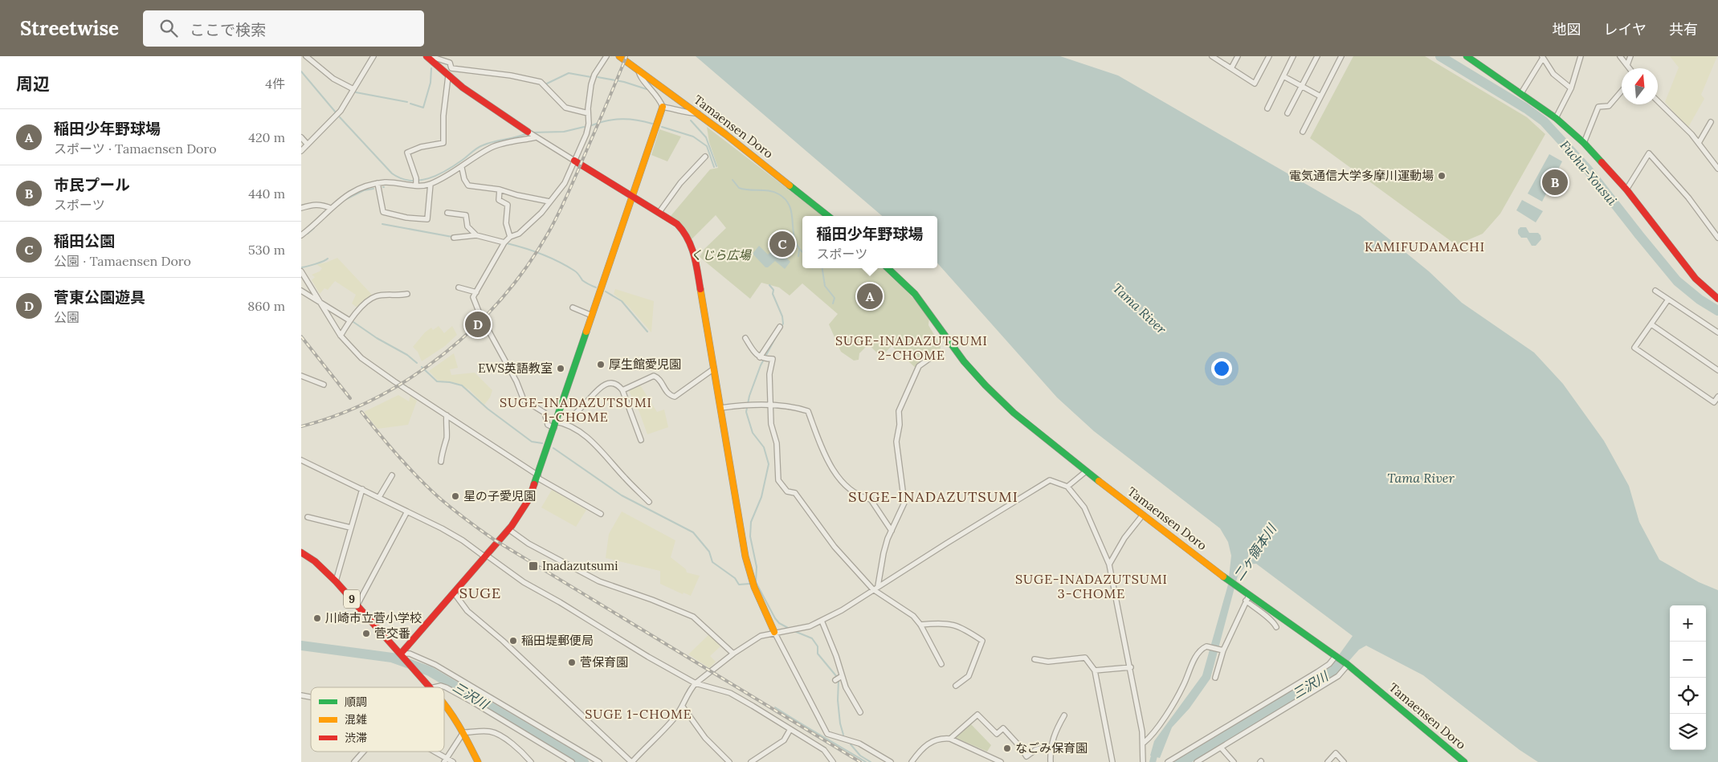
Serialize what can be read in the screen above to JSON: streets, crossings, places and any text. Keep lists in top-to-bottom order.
{
  "streets": {
    "street": ["Tamaensen Doro", "9"]
  },
  "districts": [
    "KAMIFUDAMACHI",
    "SUGE-INADAZUTSUMI 2-CHOME",
    "SUGE-INADAZUTSUMI 1-CHOME",
    "SUGE-INADAZUTSUMI",
    "SUGE-INADAZUTSUMI 3-CHOME",
    "SUGE",
    "SUGE 1-CHOME"
  ],
  "water": [
    "Fuchu-Yousui",
    "Tama River",
    "二ヶ領本川",
    "三沢川"
  ],
  "parks": ["くじら広場"],
  "places": {
    "other": [
      "電気通信大学多摩川運動場",
      "厚生館愛児園",
      "EWS英語教室",
      "星の子愛児園",
      "川崎市立菅小学校",
      "菅交番",
      "稲田堤郵便局",
      "菅保育園",
      "なごみ保育園"
    ],
    "transit": ["Inadazutsumi"]
  },
  "legend": ["順調", "混雑", "渋滞"],
  "north": "top",
  "page": {
    "header": "Streetwise",
    "search": "ここで検索",
    "nav": ["地図", "レイヤ", "共有"],
    "heading": ["周辺", "4件"],
    "list": [
      {
        "mark": "A",
        "name": "稲田少年野球場",
        "note": "スポーツ · Tamaensen Doro",
        "value": "420 m"
      },
      {
        "mark": "B",
        "name": "市民プール",
        "note": "スポーツ",
        "value": "440 m"
      },
      {
        "mark": "C",
        "name": "稲田公園",
        "note": "公園 · Tamaensen Doro",
        "value": "530 m"
      },
      {
        "mark": "D",
        "name": "菅東公園遊具",
        "note": "公園",
        "value": "860 m"
      }
    ],
    "pins": [
      "B",
      "C",
      "A",
      "D"
    ],
    "popup": ["稲田少年野球場", "スポーツ"],
    "map_buttons": ["+", "−"]
  }
}
